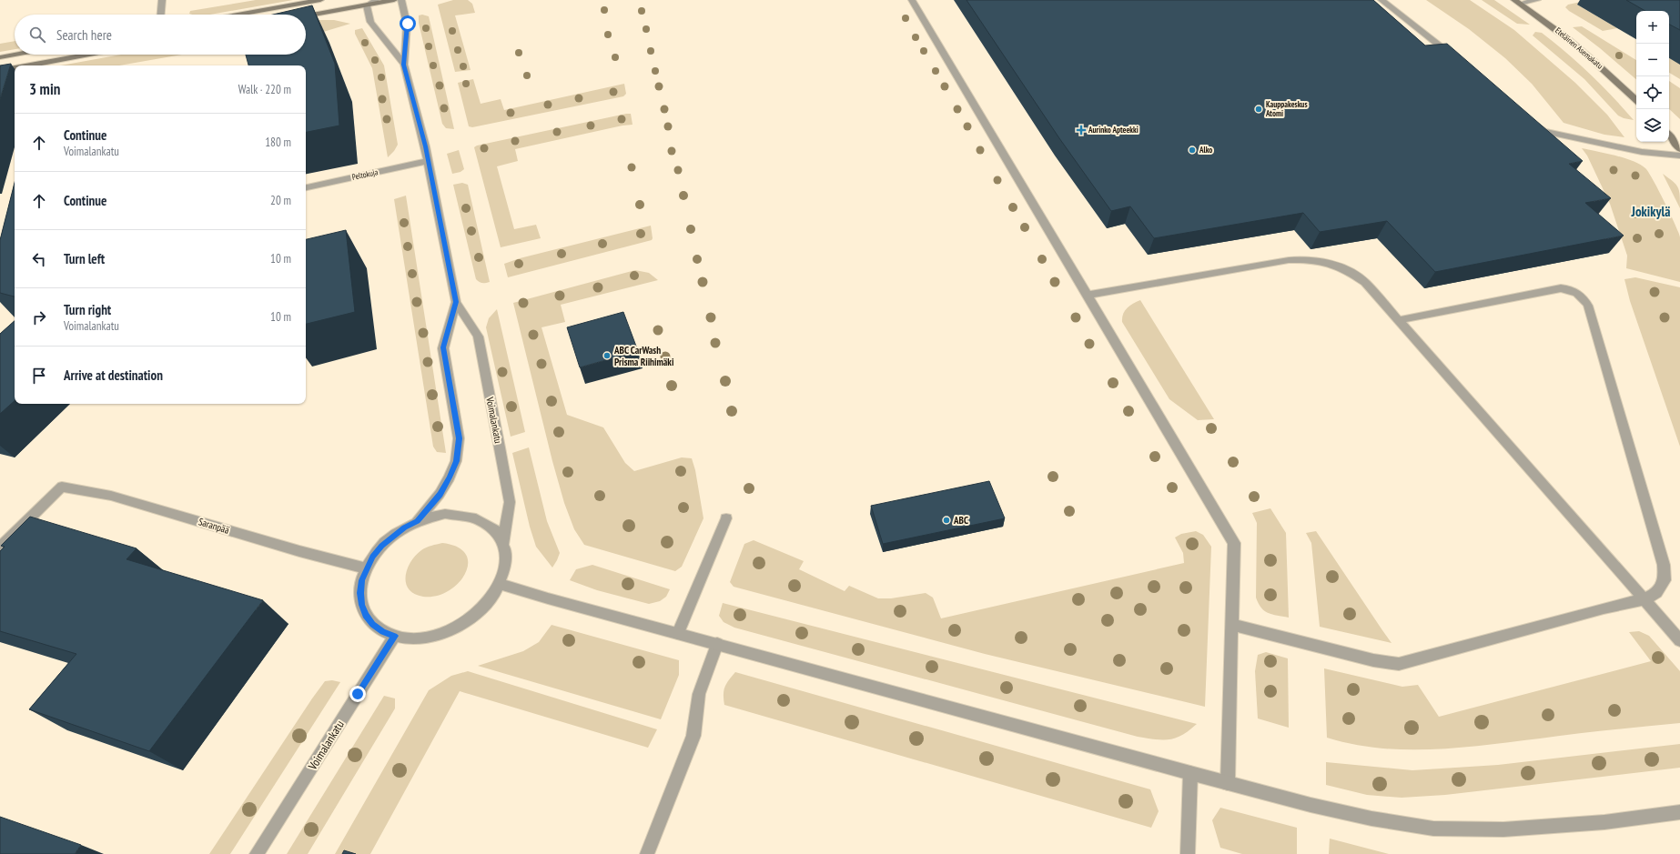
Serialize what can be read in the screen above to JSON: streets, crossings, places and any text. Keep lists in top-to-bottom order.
{
  "streets": {
    "street": [
      "Eteläinen Asemakatu",
      "Peltokuja",
      "Voimalankatu",
      "Saranpää"
    ]
  },
  "crossings": [
    ["Peltokuja", "Voimalankatu"]
  ],
  "districts": ["Jokikylä"],
  "places": {
    "other": [
      "Kauppakeskus Atomi",
      "Alko",
      "ABC CarWash Prisma Riihimäki",
      "ABC"
    ],
    "health": ["Aurinko Apteekki"]
  },
  "page": {
    "map_buttons": ["+", "−"],
    "search": "Search here",
    "heading": ["3 min", "Walk · 220 m"],
    "list": [
      ["Continue", "Voimalankatu", "180 m"],
      ["Continue", "20 m"],
      ["Turn left", "10 m"],
      ["Turn right", "Voimalankatu", "10 m"],
      "Arrive at destination"
    ]
  }
}
